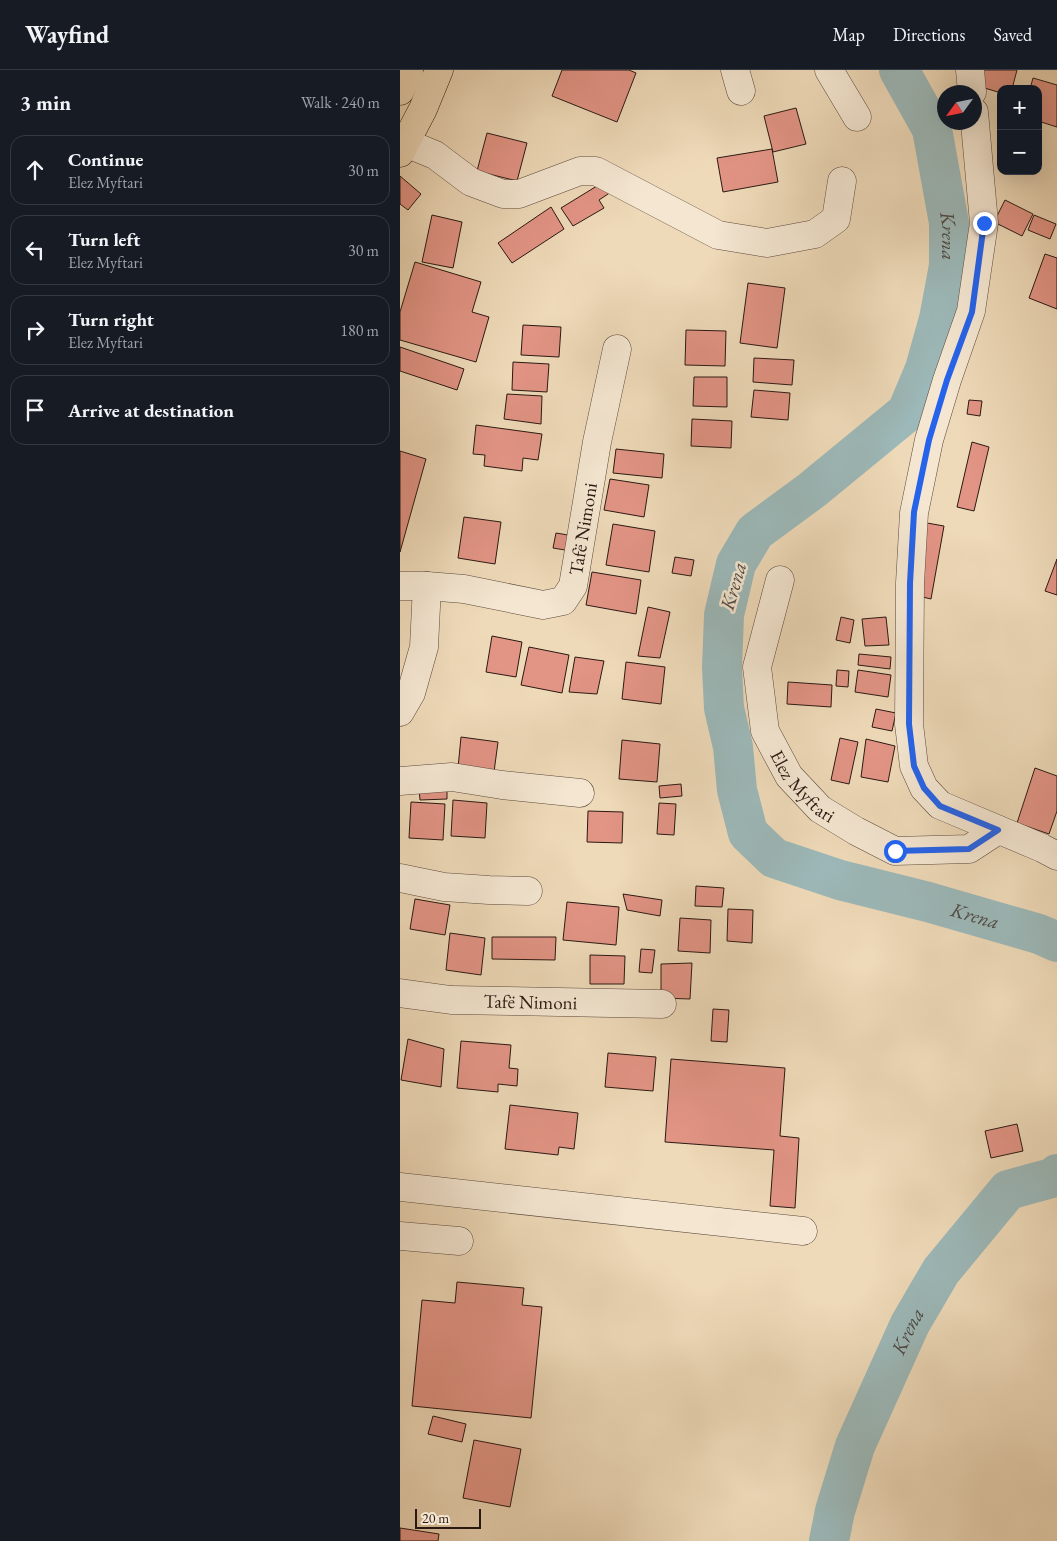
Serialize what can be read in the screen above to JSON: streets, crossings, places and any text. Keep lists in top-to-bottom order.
{
  "streets": {
    "street": ["Tafë Nimoni", "Elez Myftari"]
  },
  "water": ["Krena"],
  "scale_bar": "20 m",
  "north": "bottom left",
  "page": {
    "header": "Wayfind",
    "nav": ["Map", "Directions", "Saved"],
    "heading": ["3 min", "Walk · 240 m"],
    "map_buttons": ["+", "−"],
    "list": [
      ["Continue", "Elez Myftari", "30 m"],
      ["Turn left", "Elez Myftari", "30 m"],
      ["Turn right", "Elez Myftari", "180 m"],
      "Arrive at destination"
    ],
    "scale": "20 m"
  }
}
